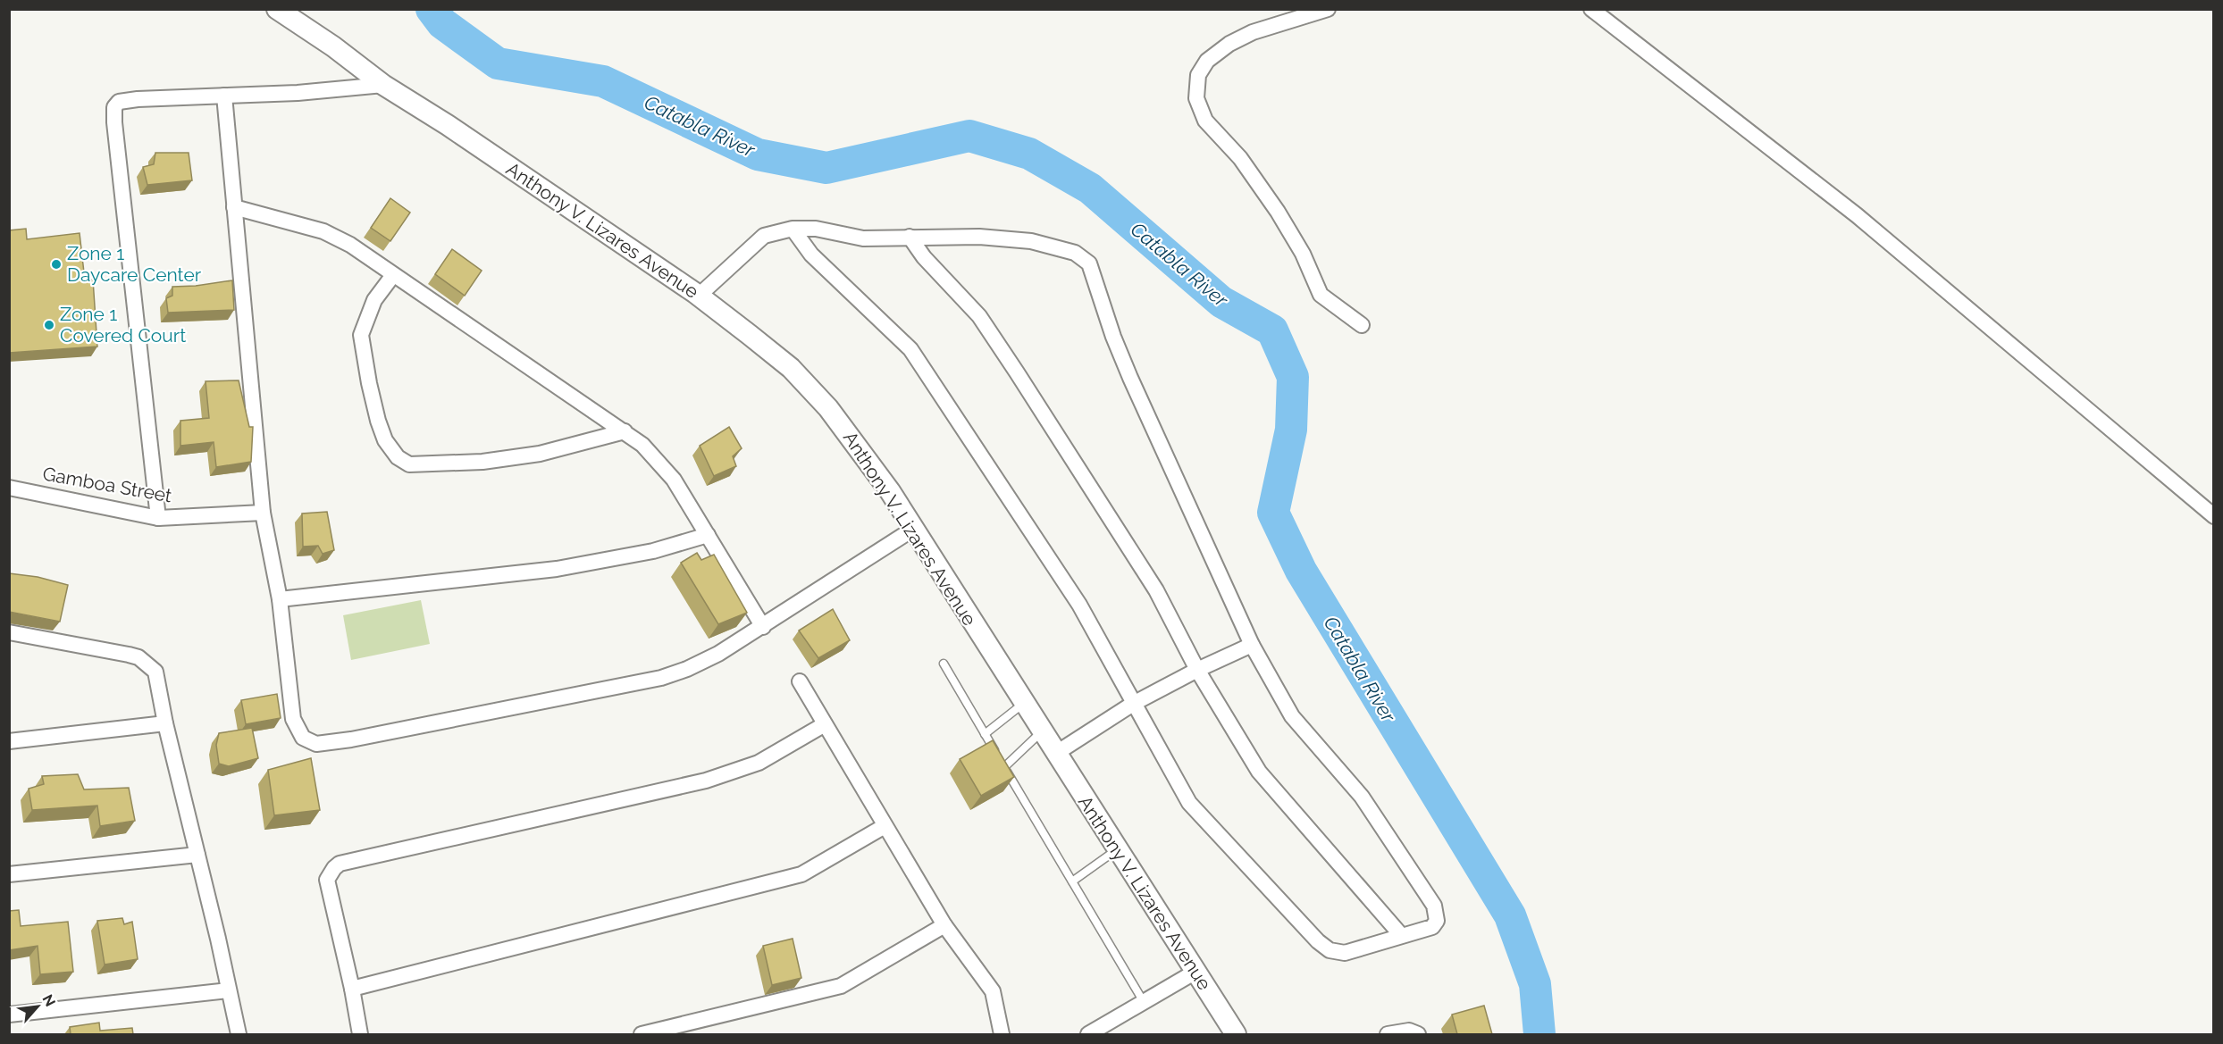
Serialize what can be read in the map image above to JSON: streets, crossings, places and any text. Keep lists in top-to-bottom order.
{
  "streets": {
    "main road": ["Anthony V. Lizares Avenue"],
    "street": ["Gamboa Street"]
  },
  "water": ["Catabla River"],
  "places": ["Zone 1 Daycare Center", "Zone 1 Covered Court"],
  "north": "top right"
}
